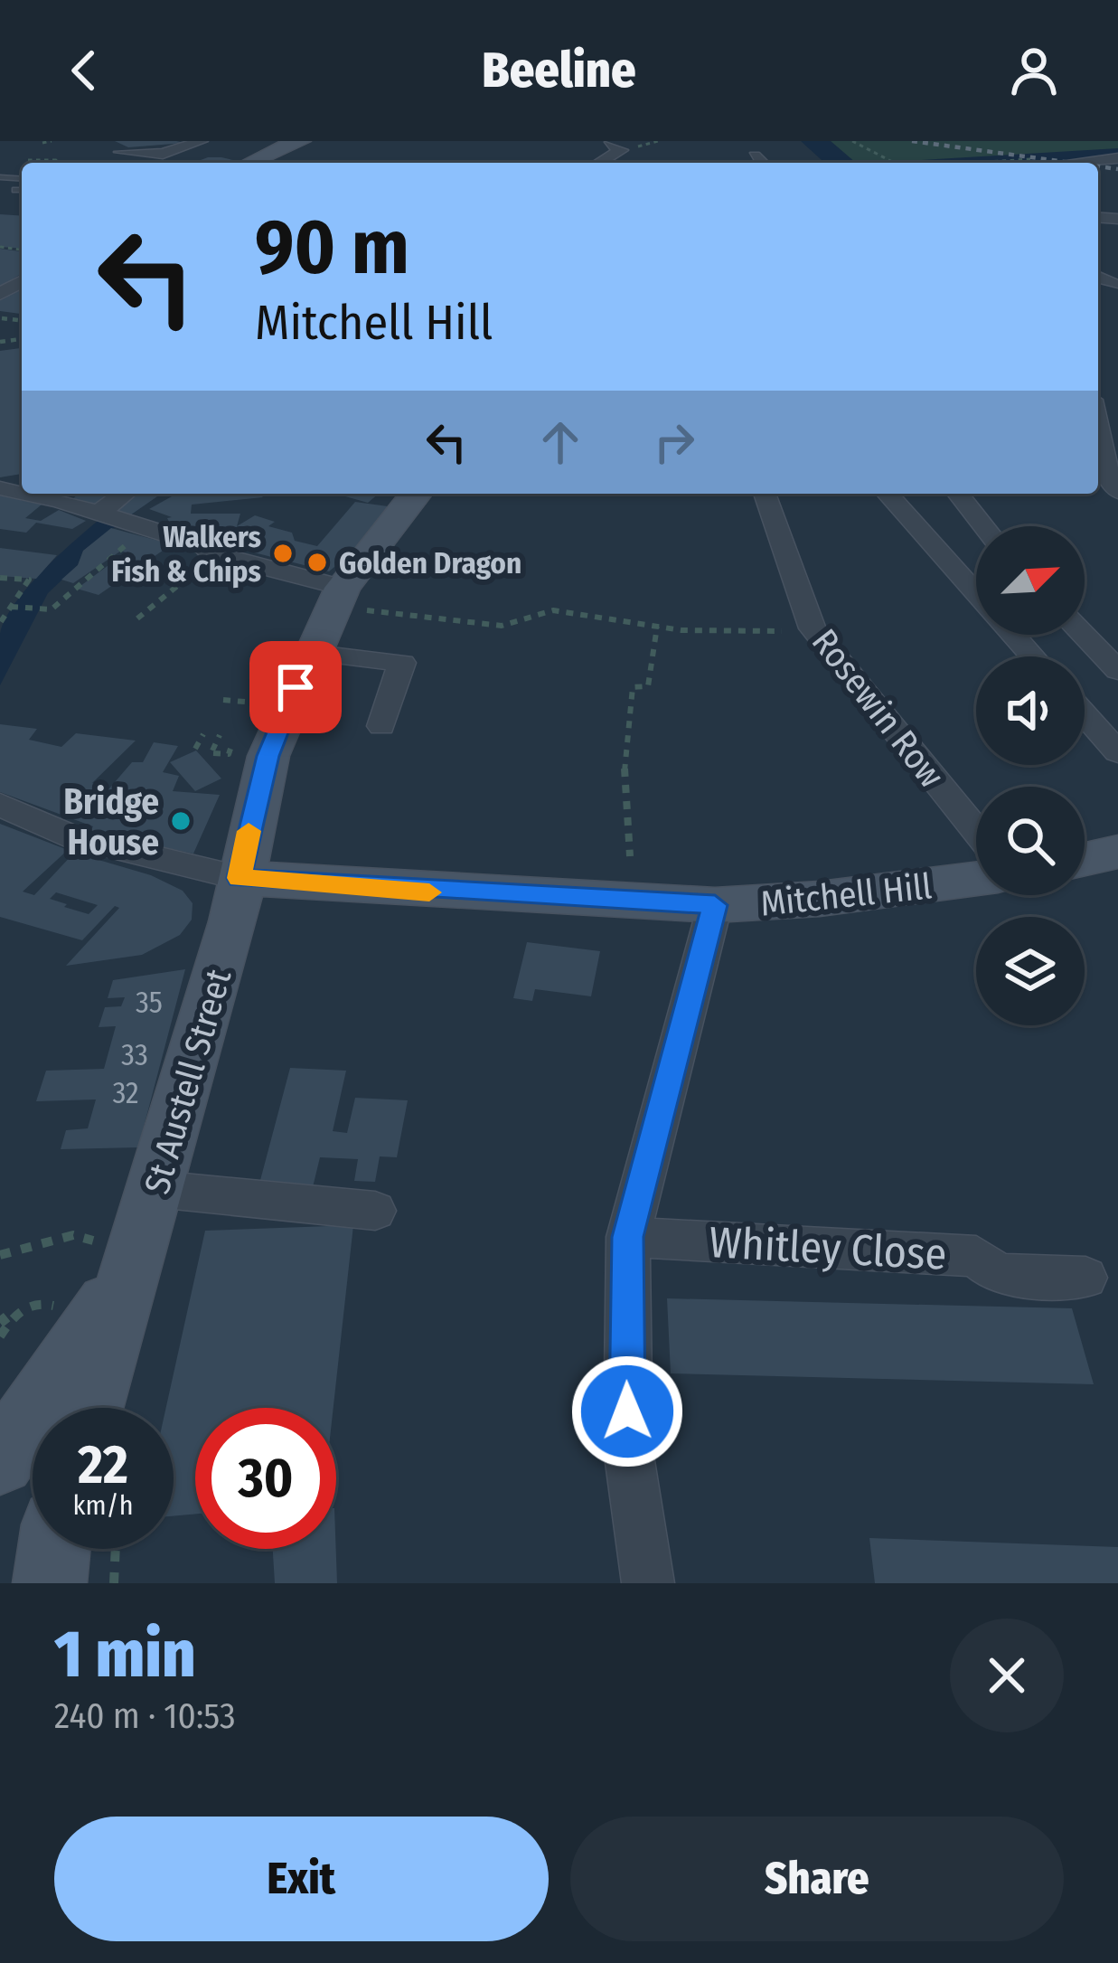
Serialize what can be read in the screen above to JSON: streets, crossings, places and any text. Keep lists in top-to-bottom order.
{
  "streets": {
    "main road": ["Mitchell Hill", "St Austell Street"],
    "street": ["Rosewin Row", "Whitley Close"]
  },
  "crossings": [
    ["Mitchell Hill", "St Austell Street"]
  ],
  "places": ["Walkers Fish & Chips", "Golden Dragon", "Bridge House"],
  "house_numbers": ["35", "33", "32"],
  "north": "top right",
  "page": {
    "header": "Beeline",
    "turn": ["90 m", "Mitchell Hill"],
    "speed": "22 km/h",
    "limit": "30",
    "heading": ["1 min", "240 m · 10:53"],
    "buttons": ["Exit", "Share"]
  }
}
